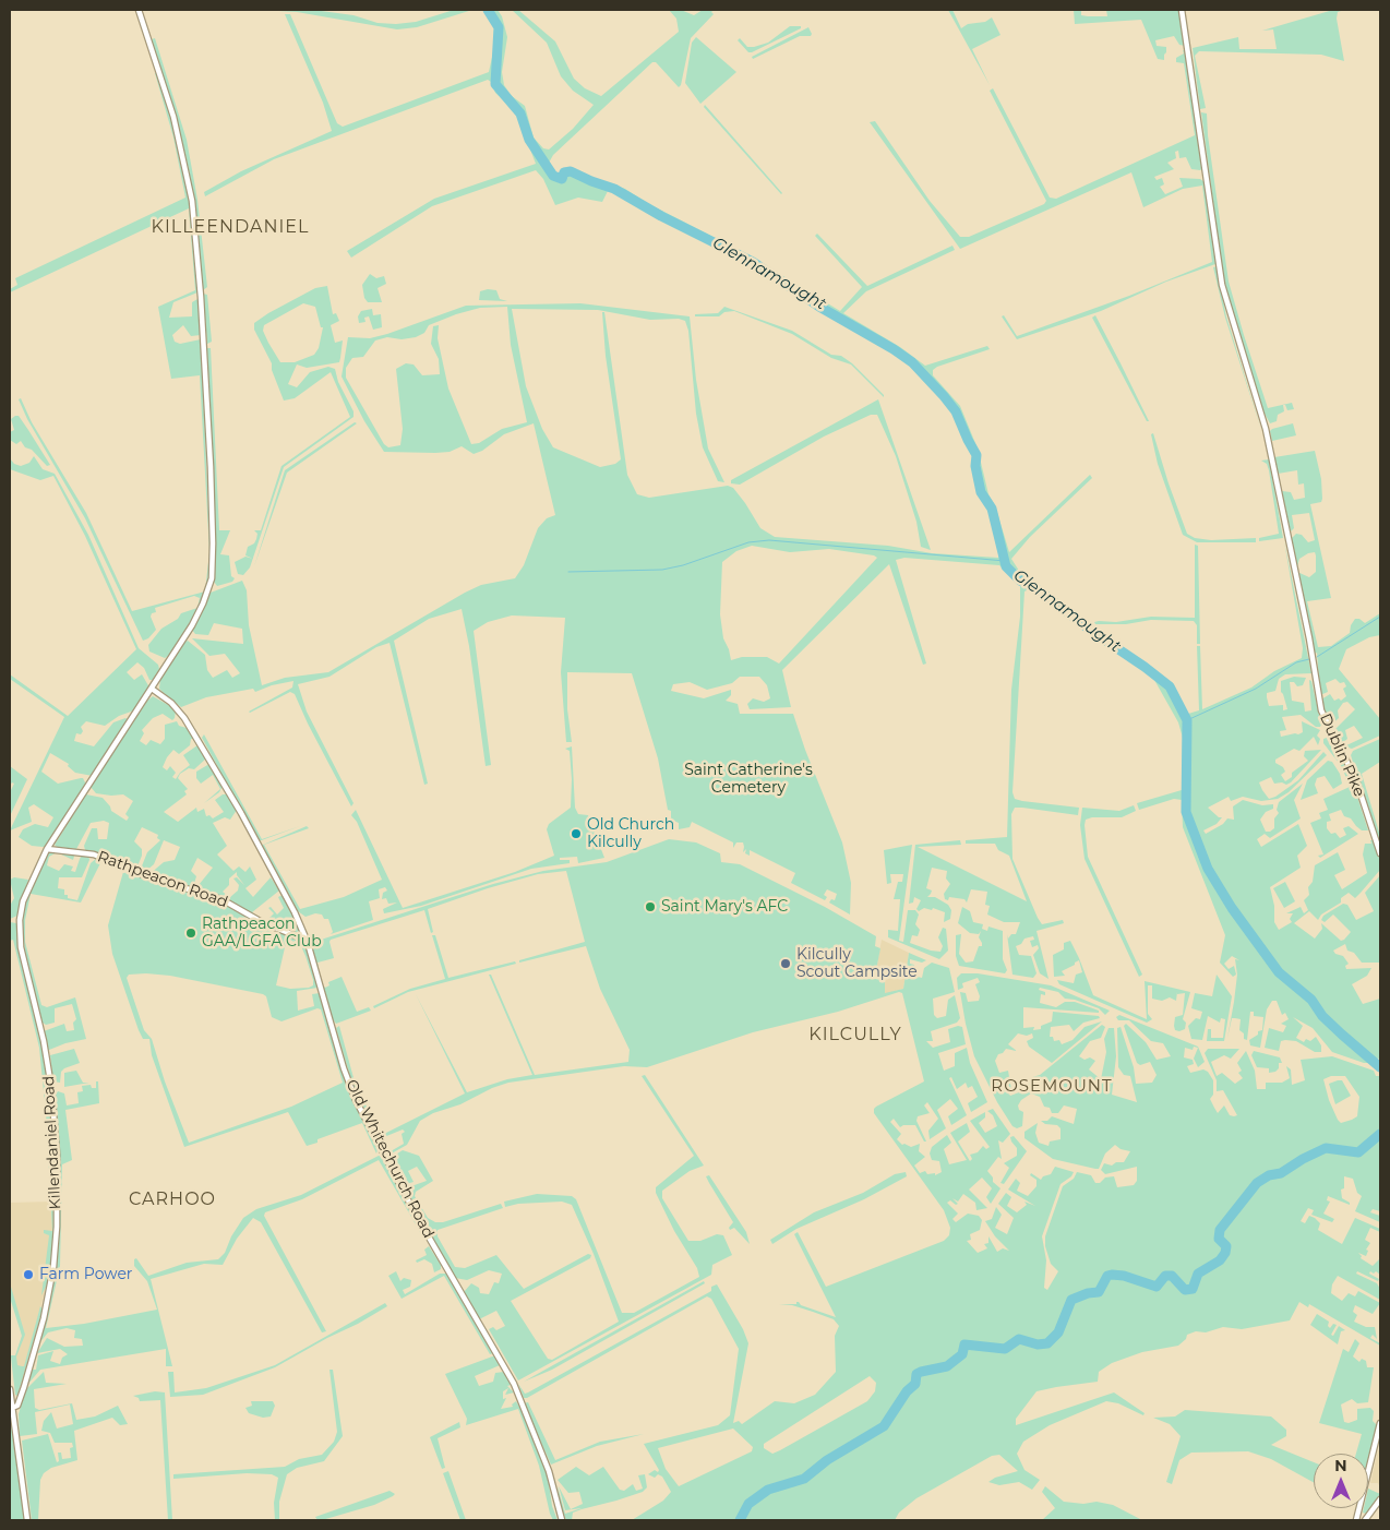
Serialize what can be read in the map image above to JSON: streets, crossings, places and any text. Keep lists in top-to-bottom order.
{
  "streets": {
    "street": [
      "Dublin Pike",
      "Rathpeacon Road",
      "Killendaniel Road",
      "Old Whitechurch Road"
    ]
  },
  "crossings": [
    ["Rathpeacon Road", "Killendaniel Road"],
    ["Rathpeacon Road", "Old Whitechurch Road"],
    ["Killendaniel Road", "Old Whitechurch Road"]
  ],
  "districts": [
    "KILLEENDANIEL",
    "KILCULLY",
    "ROSEMOUNT",
    "CARHOO"
  ],
  "water": ["Glennamought"],
  "parks": ["Saint Catherine's Cemetery"],
  "places": [
    "Old Church Kilcully",
    "Saint Mary's AFC",
    "Rathpeacon GAA/LGFA Club",
    "Kilcully Scout Campsite",
    "Farm Power"
  ],
  "north": "top"
}
